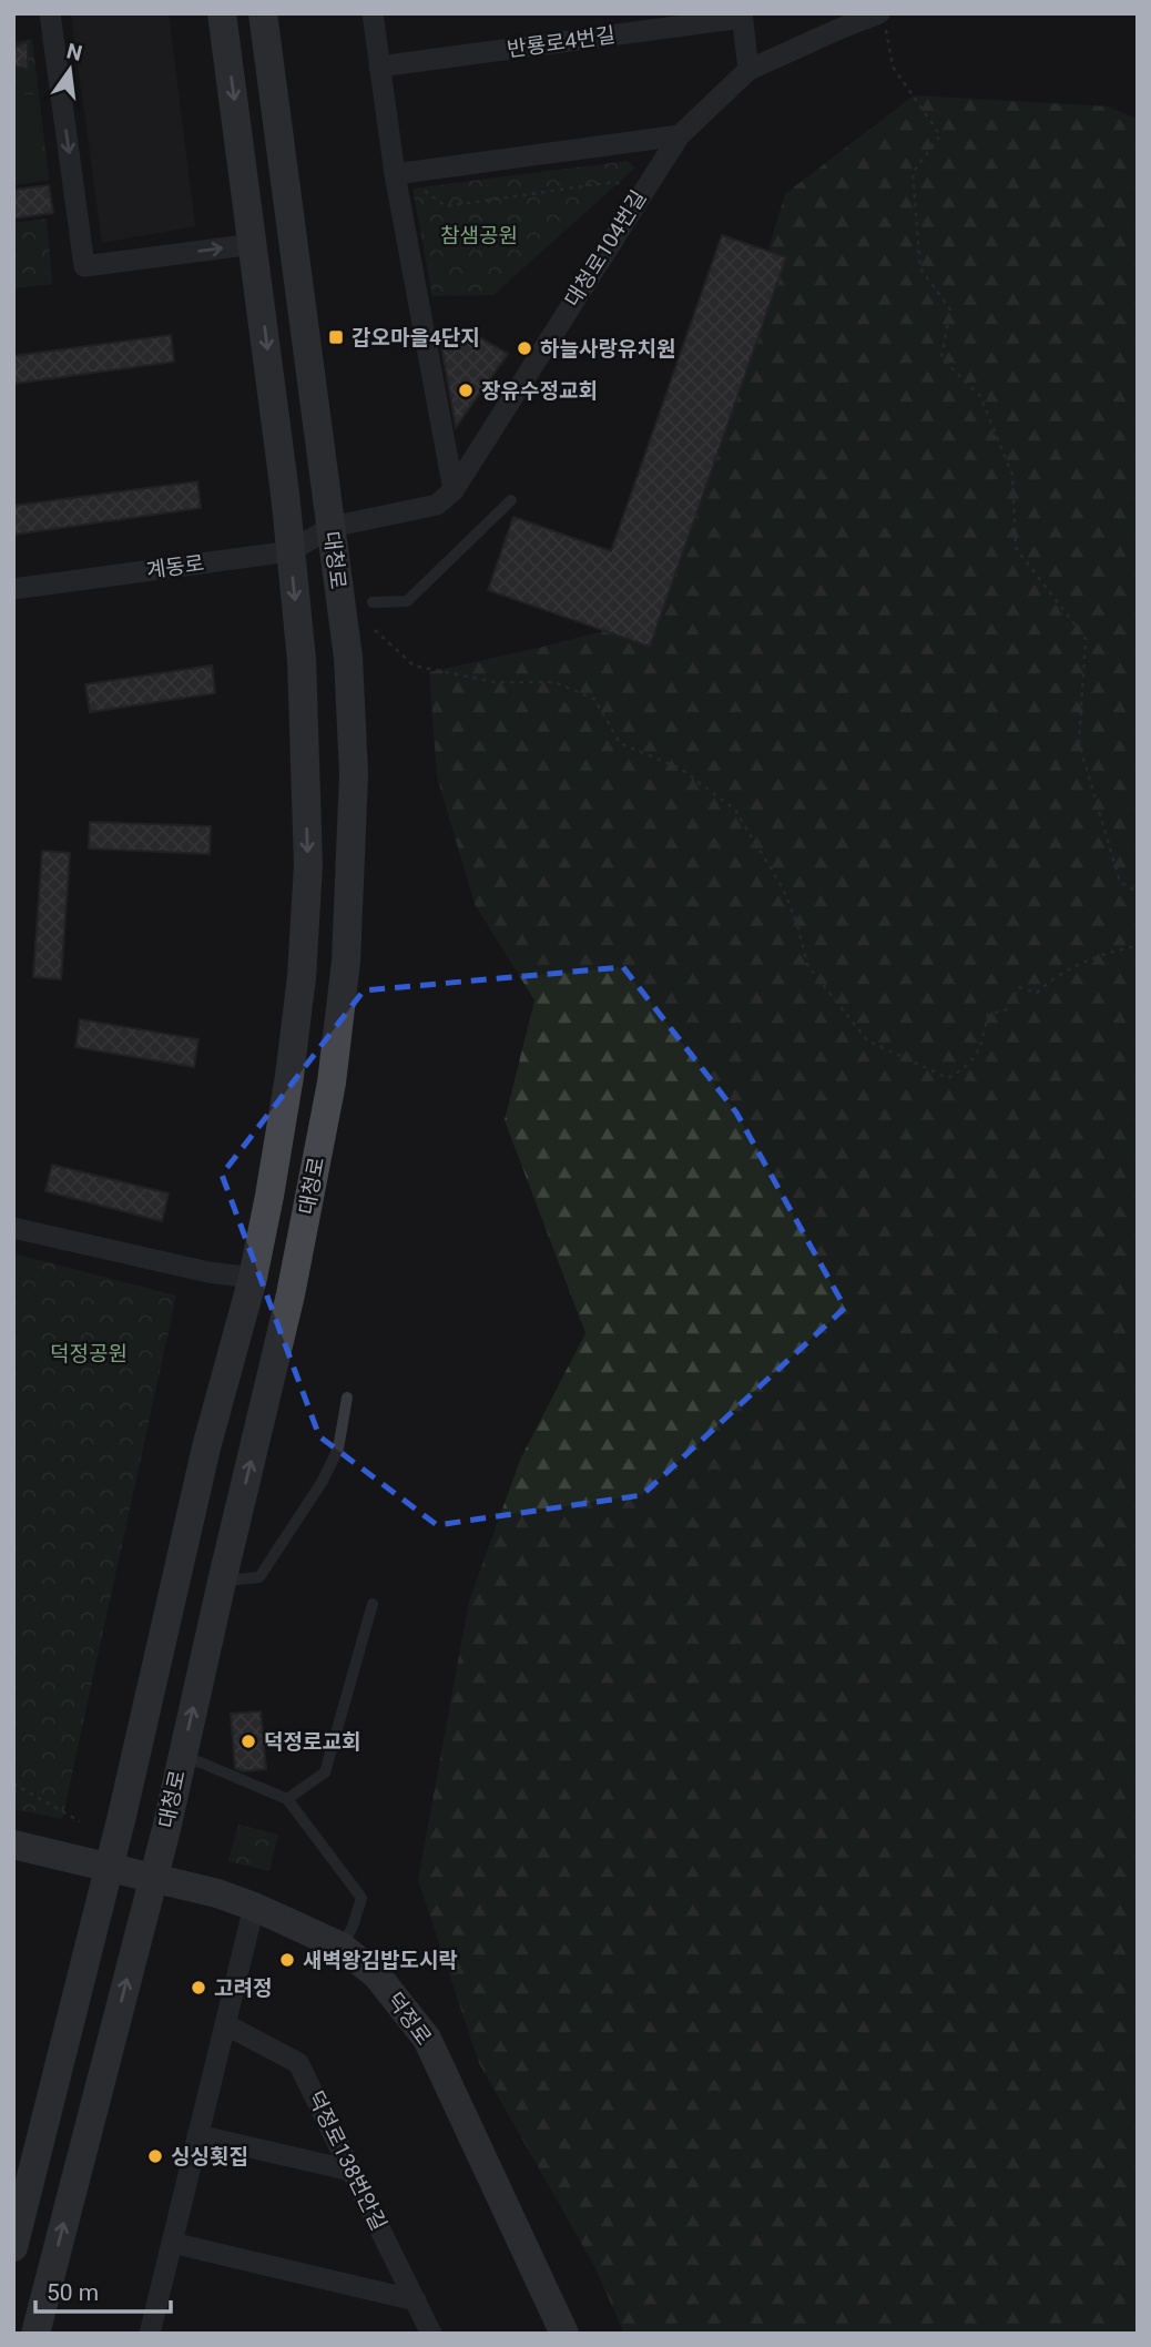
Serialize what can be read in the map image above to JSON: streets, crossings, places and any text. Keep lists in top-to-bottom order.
{
  "streets": {
    "main road": ["대청로", "덕정로"],
    "street": [
      "반룡로4번길",
      "대청로104번길",
      "계동로",
      "덕정로138번안길"
    ]
  },
  "crossings": [
    ["대청로104번길", "대청로"],
    ["대청로104번길", "계동로"],
    ["대청로", "계동로"],
    ["대청로", "덕정로"]
  ],
  "parks": ["참샘공원", "덕정공원"],
  "places": {
    "transit": ["갑오마을4단지"],
    "other": [
      "하늘사랑유치원",
      "장유수정교회",
      "덕정로교회",
      "새벽왕김밥도시락",
      "고려정",
      "싱싱횟집"
    ]
  },
  "scale_bar": "50 m",
  "north": "top"
}
